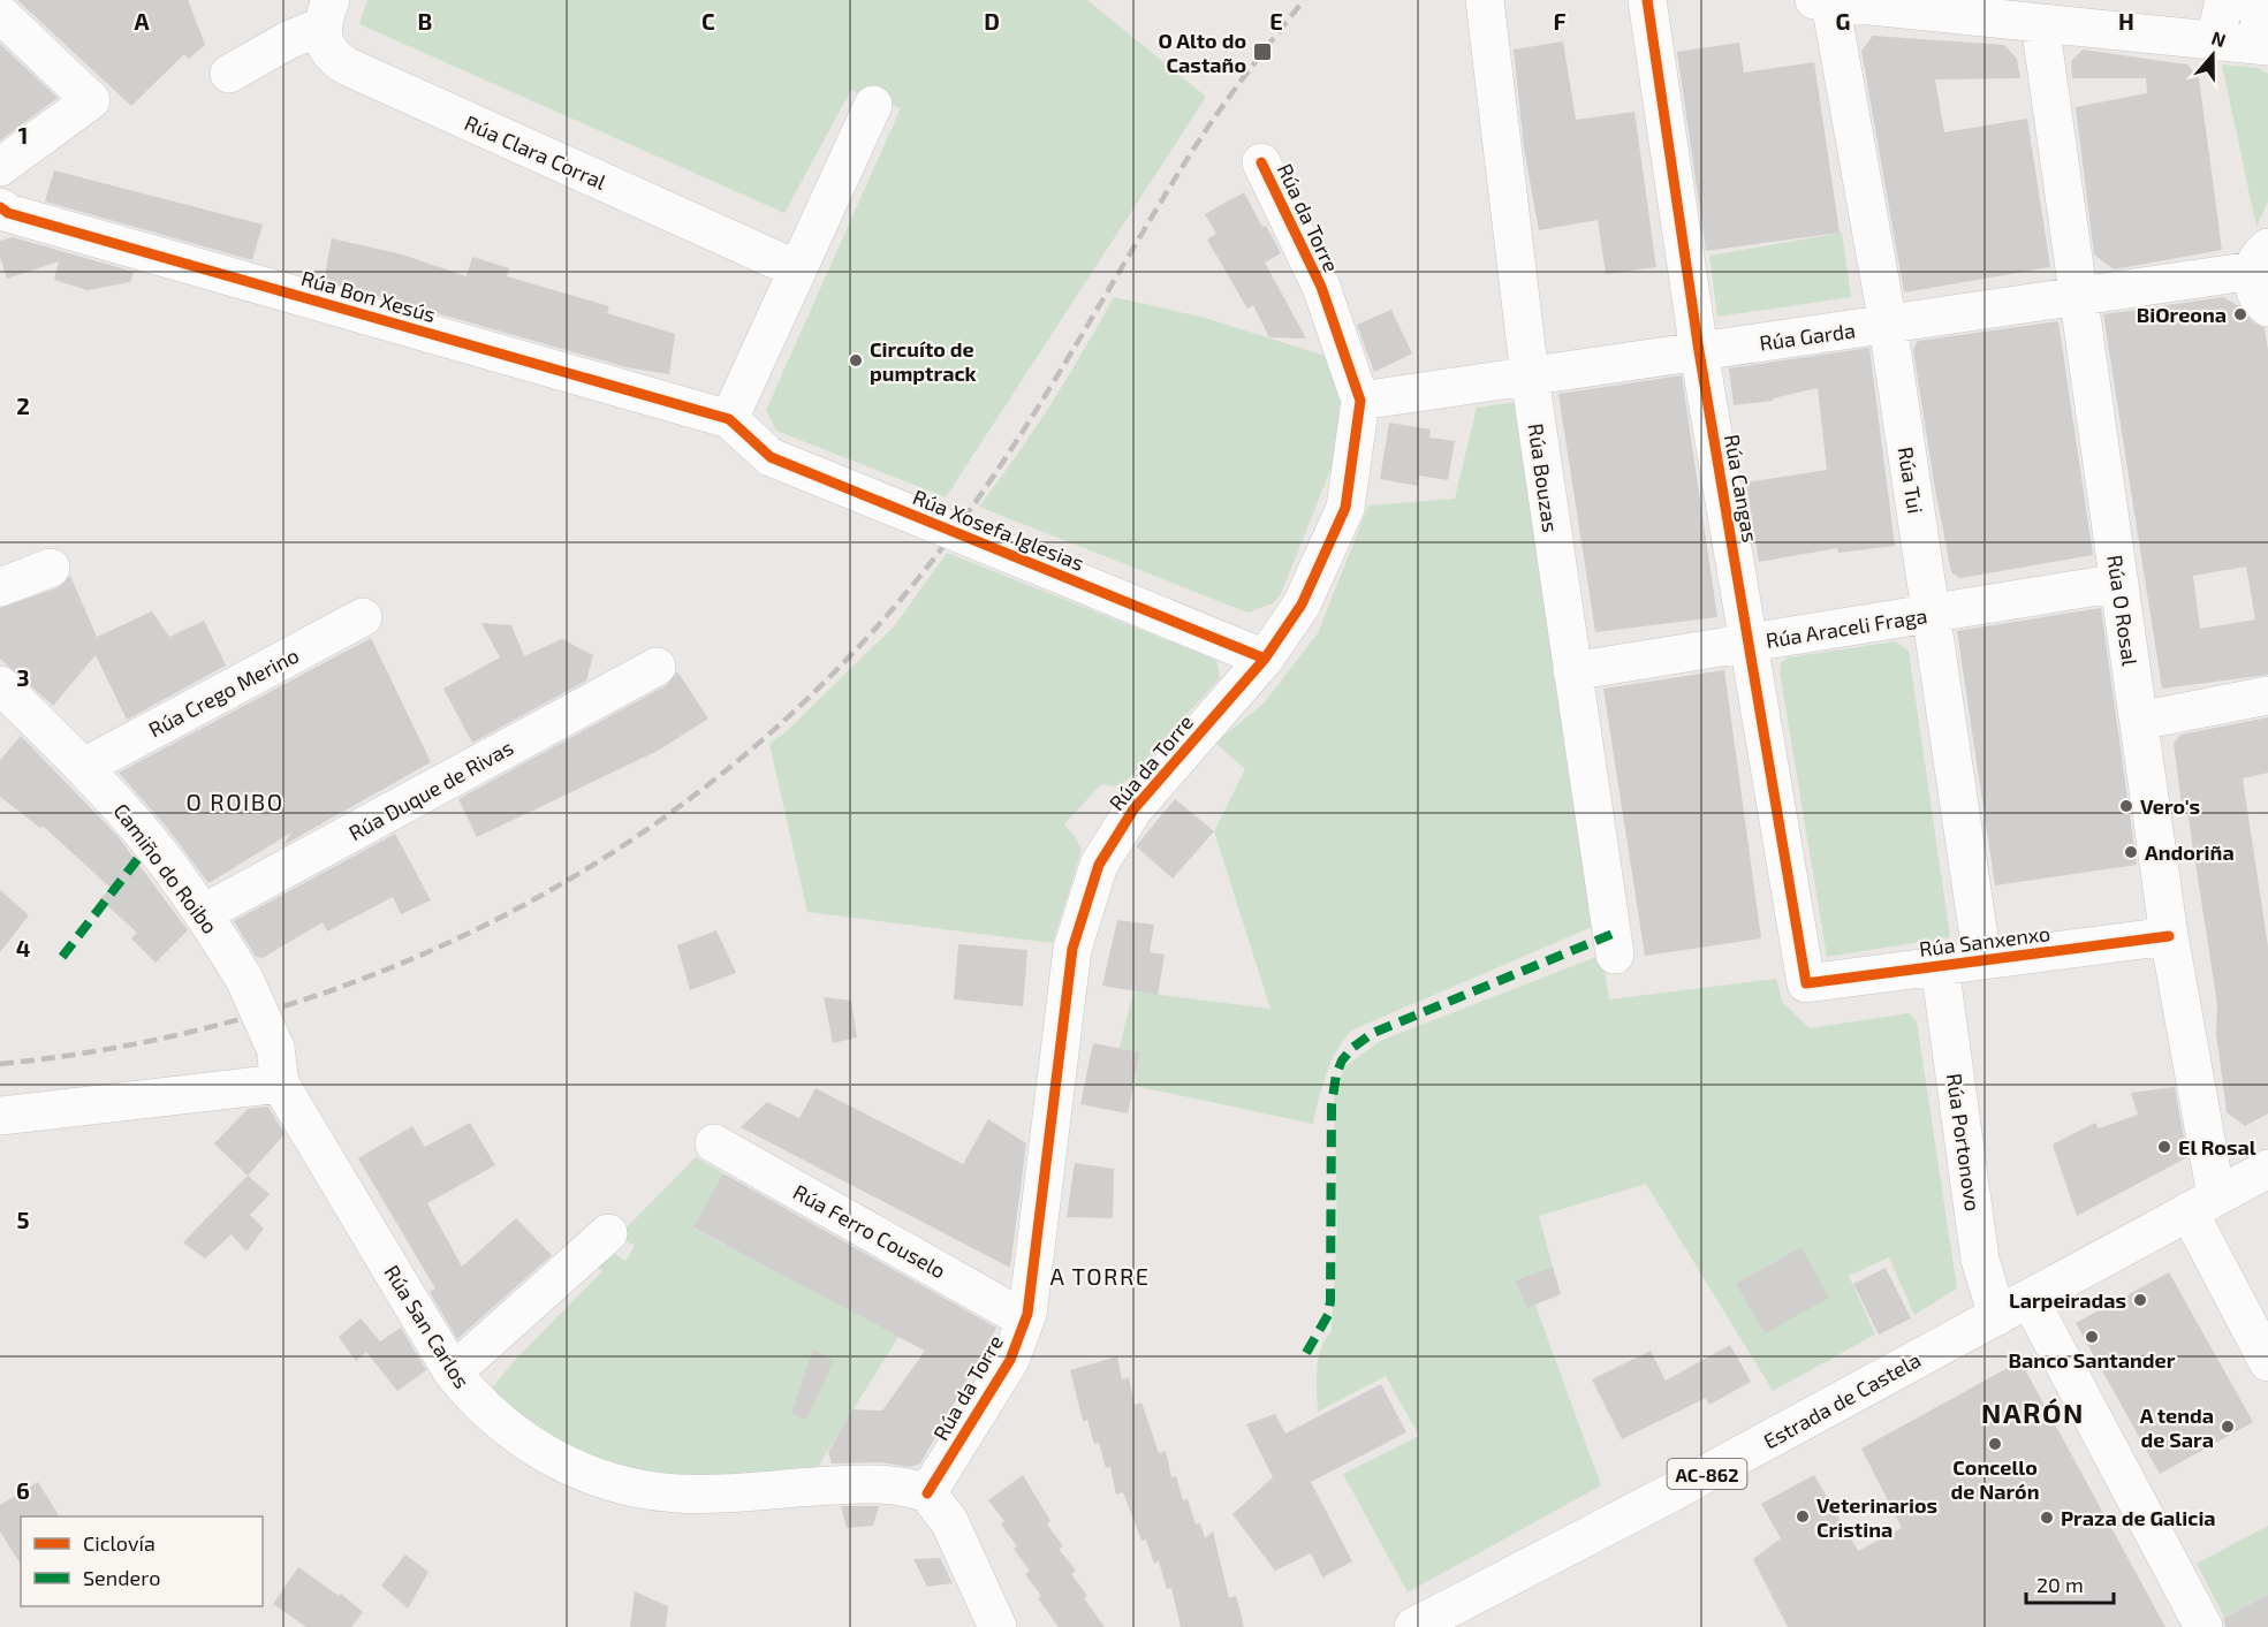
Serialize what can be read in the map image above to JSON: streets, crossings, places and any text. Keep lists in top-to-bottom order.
{
  "streets": {
    "street": [
      "Rúa Clara Corral",
      "Rúa da Torre",
      "Rúa Bon Xesús",
      "Rúa Garda",
      "Rúa Bouzas",
      "Rúa Tui",
      "Rúa Cangas",
      "Rúa Xosefa Iglesias",
      "Rúa O Rosal",
      "Rúa Araceli Fraga",
      "Rúa Crego Merino",
      "Rúa Duque de Rivas",
      "Camiño do Roibo",
      "Rúa Sanxenxo",
      "Rúa Portonovo",
      "Rúa Ferro Couselo",
      "Rúa San Carlos",
      "Estrada de Castela",
      "AC-862"
    ]
  },
  "crossings": [
    ["Rúa da Torre", "Rúa Garda"],
    ["Rúa da Torre", "Rúa Xosefa Iglesias"],
    ["Rúa da Torre", "Rúa Ferro Couselo"],
    ["Rúa da Torre", "Rúa San Carlos"],
    ["Rúa Bon Xesús", "Rúa Xosefa Iglesias"],
    ["Rúa Garda", "Rúa Bouzas"],
    ["Rúa Garda", "Rúa Tui"],
    ["Rúa Garda", "Rúa Cangas"],
    ["Rúa Garda", "Rúa O Rosal"],
    ["Rúa Bouzas", "Rúa Araceli Fraga"],
    ["Rúa Tui", "Rúa Araceli Fraga"],
    ["Rúa Tui", "Rúa Sanxenxo"],
    ["Rúa Cangas", "Rúa Araceli Fraga"],
    ["Rúa Cangas", "Rúa Sanxenxo"],
    ["Rúa O Rosal", "Rúa Araceli Fraga"],
    ["Rúa O Rosal", "Rúa Sanxenxo"],
    ["Rúa O Rosal", "Estrada de Castela"],
    ["Rúa Crego Merino", "Camiño do Roibo"],
    ["Rúa Duque de Rivas", "Camiño do Roibo"],
    ["Camiño do Roibo", "Rúa San Carlos"],
    ["Rúa Sanxenxo", "Rúa Portonovo"],
    ["Rúa Portonovo", "Estrada de Castela"]
  ],
  "districts": ["O ROIBO", "A TORRE", "NARÓN"],
  "places": {
    "transit": ["O Alto do Castaño"],
    "other": [
      "BiOreona",
      "Circuíto de pumptrack",
      "Vero's",
      "Andoriña",
      "El Rosal",
      "Larpeiradas",
      "Banco Santander",
      "A tenda de Sara",
      "Concello de Narón",
      "Veterinarios Cristina",
      "Praza de Galicia"
    ]
  },
  "legend": ["Ciclovía", "Sendero"],
  "scale_bar": "20 m",
  "north": "top",
  "grid": {
    "columns": [
      "A",
      "B",
      "C",
      "D",
      "E",
      "F",
      "G",
      "H"
    ],
    "rows": [
      "1",
      "2",
      "3",
      "4",
      "5",
      "6"
    ]
  }
}
